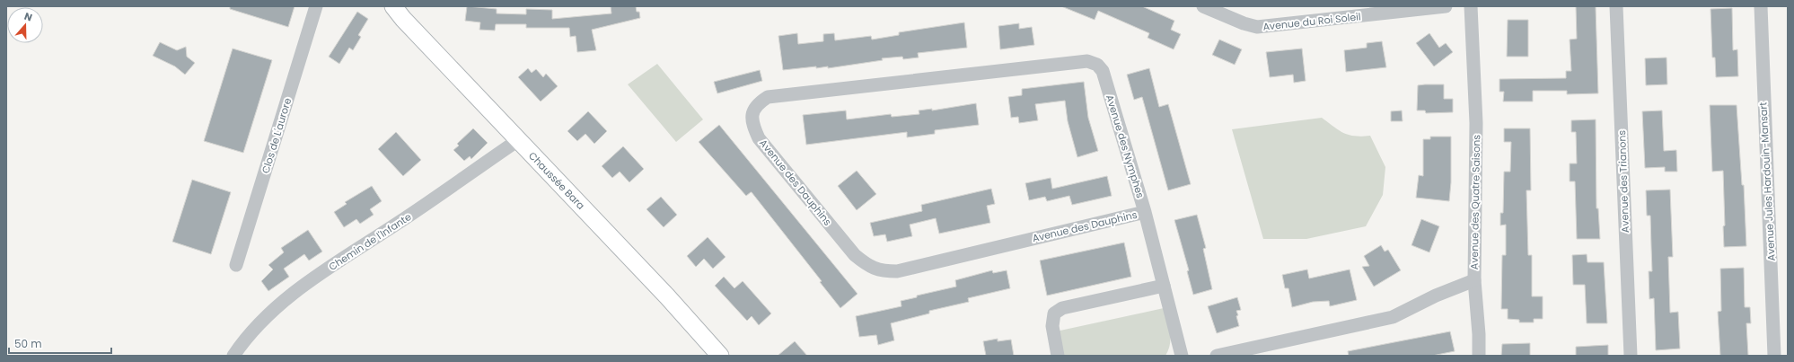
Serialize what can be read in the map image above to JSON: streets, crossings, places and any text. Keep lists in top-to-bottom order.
{
  "streets": {
    "main road": ["Chaussée Bara"],
    "street": [
      "Avenue du Roi Soleil",
      "Clos de L'aurore",
      "Avenue des Nymphes",
      "Avenue des Trianons",
      "Avenue Jules Hardouin-Mansart",
      "Avenue des Dauphins",
      "Avenue des Quatre Saisons",
      "Chemin de l'Infante"
    ]
  },
  "crossings": [
    ["Avenue des Nymphes", "Avenue des Dauphins"],
    ["Chaussée Bara", "Chemin de l'Infante"]
  ],
  "scale_bar": "50 m",
  "north": "top"
}
